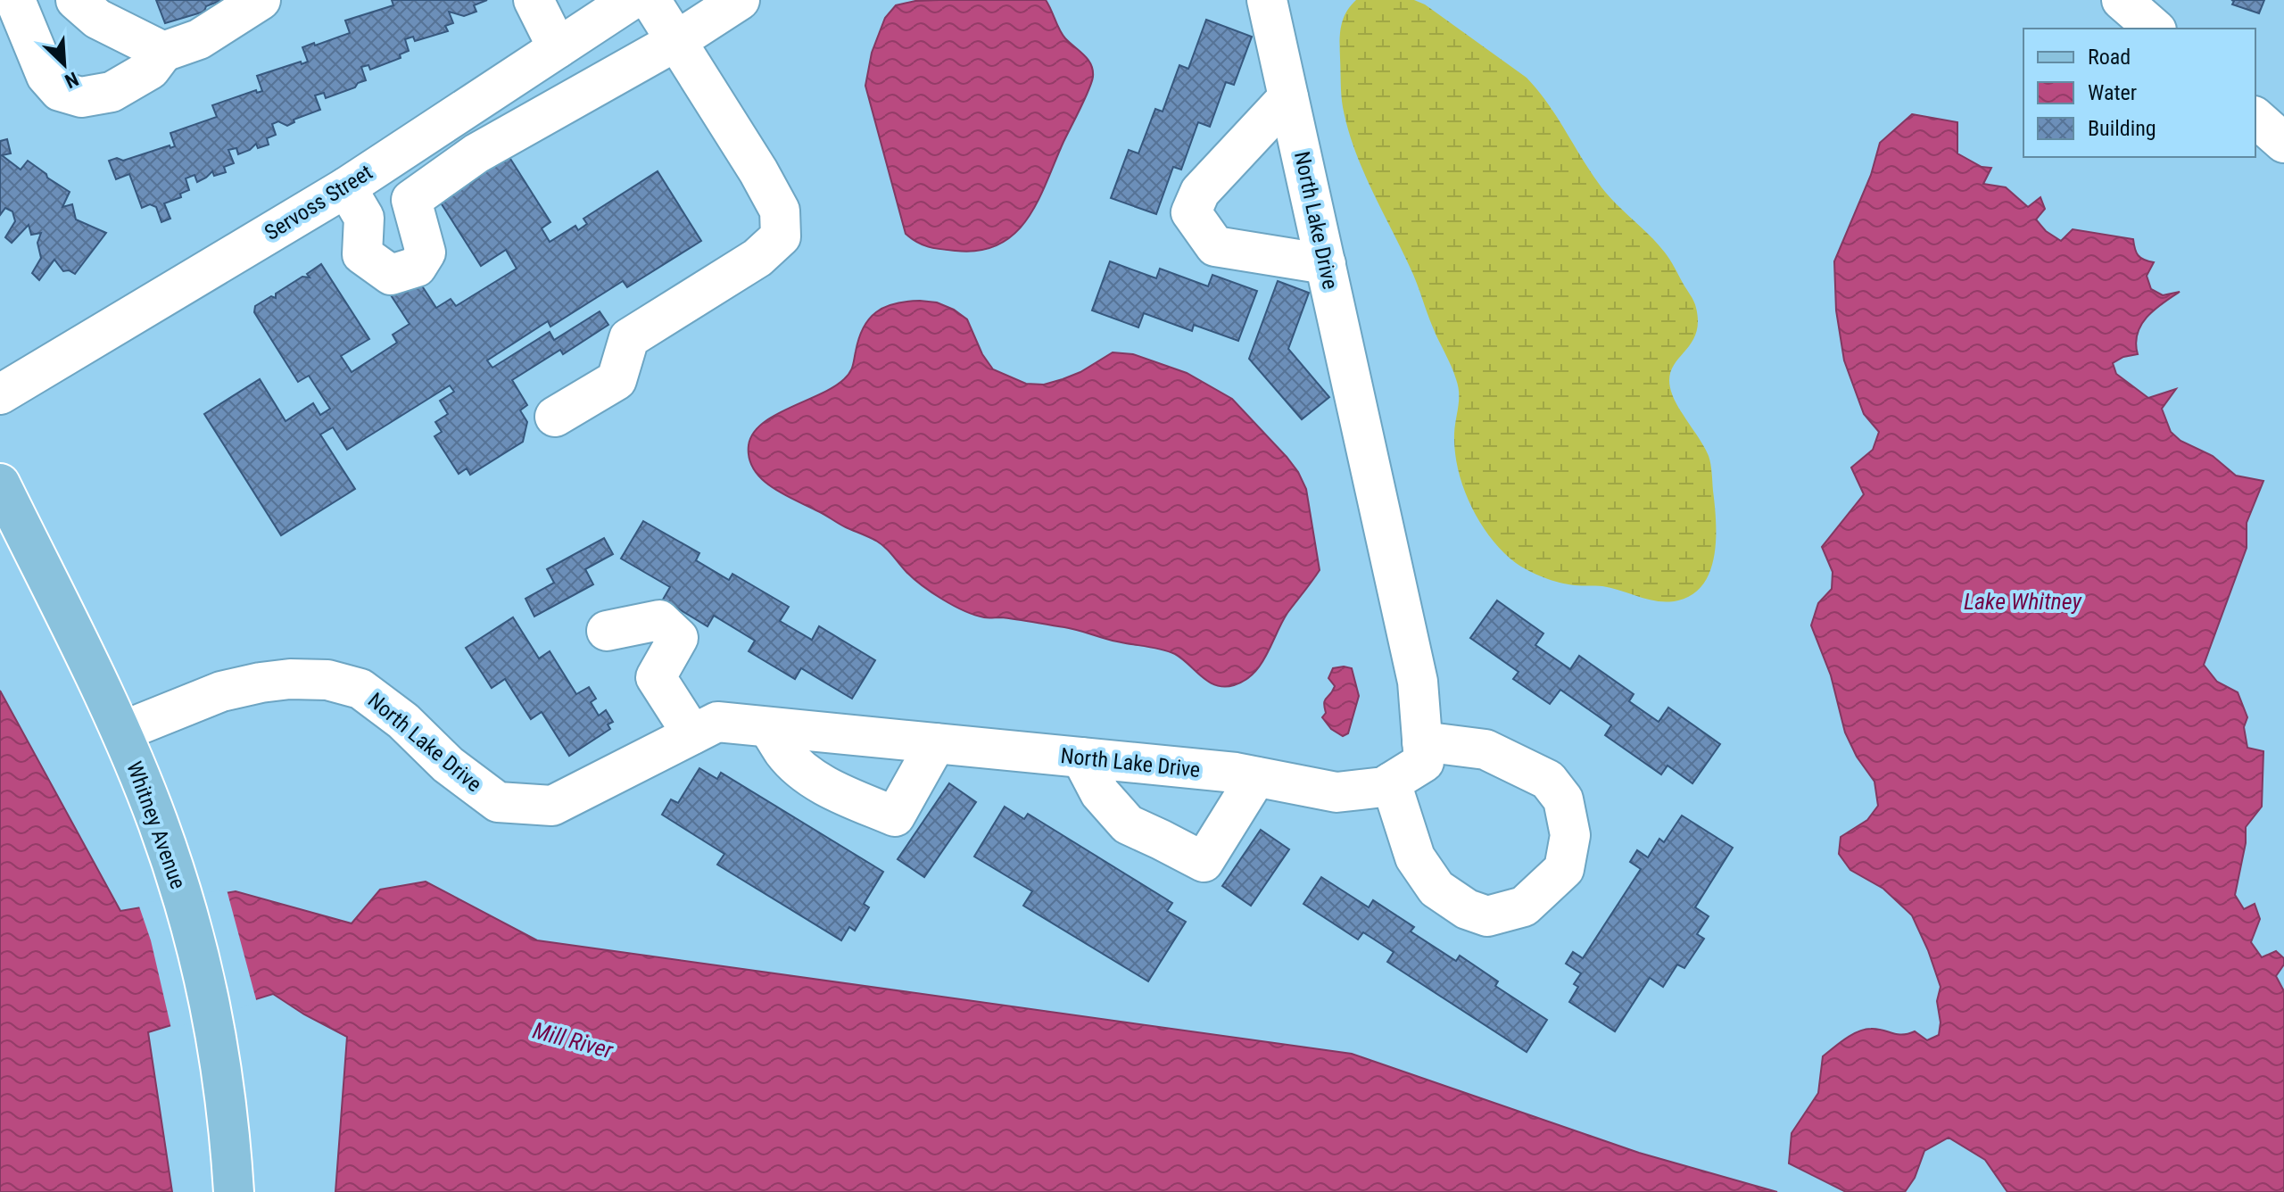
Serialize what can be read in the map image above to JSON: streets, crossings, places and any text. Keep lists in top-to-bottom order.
{
  "streets": {
    "main road": ["Whitney Avenue"],
    "street": ["Servoss Street", "North Lake Drive"]
  },
  "crossings": [
    ["North Lake Drive", "Whitney Avenue"]
  ],
  "water": ["Lake Whitney", "Mill River"],
  "legend": ["Road", "Water", "Building"],
  "north": "bottom right"
}
